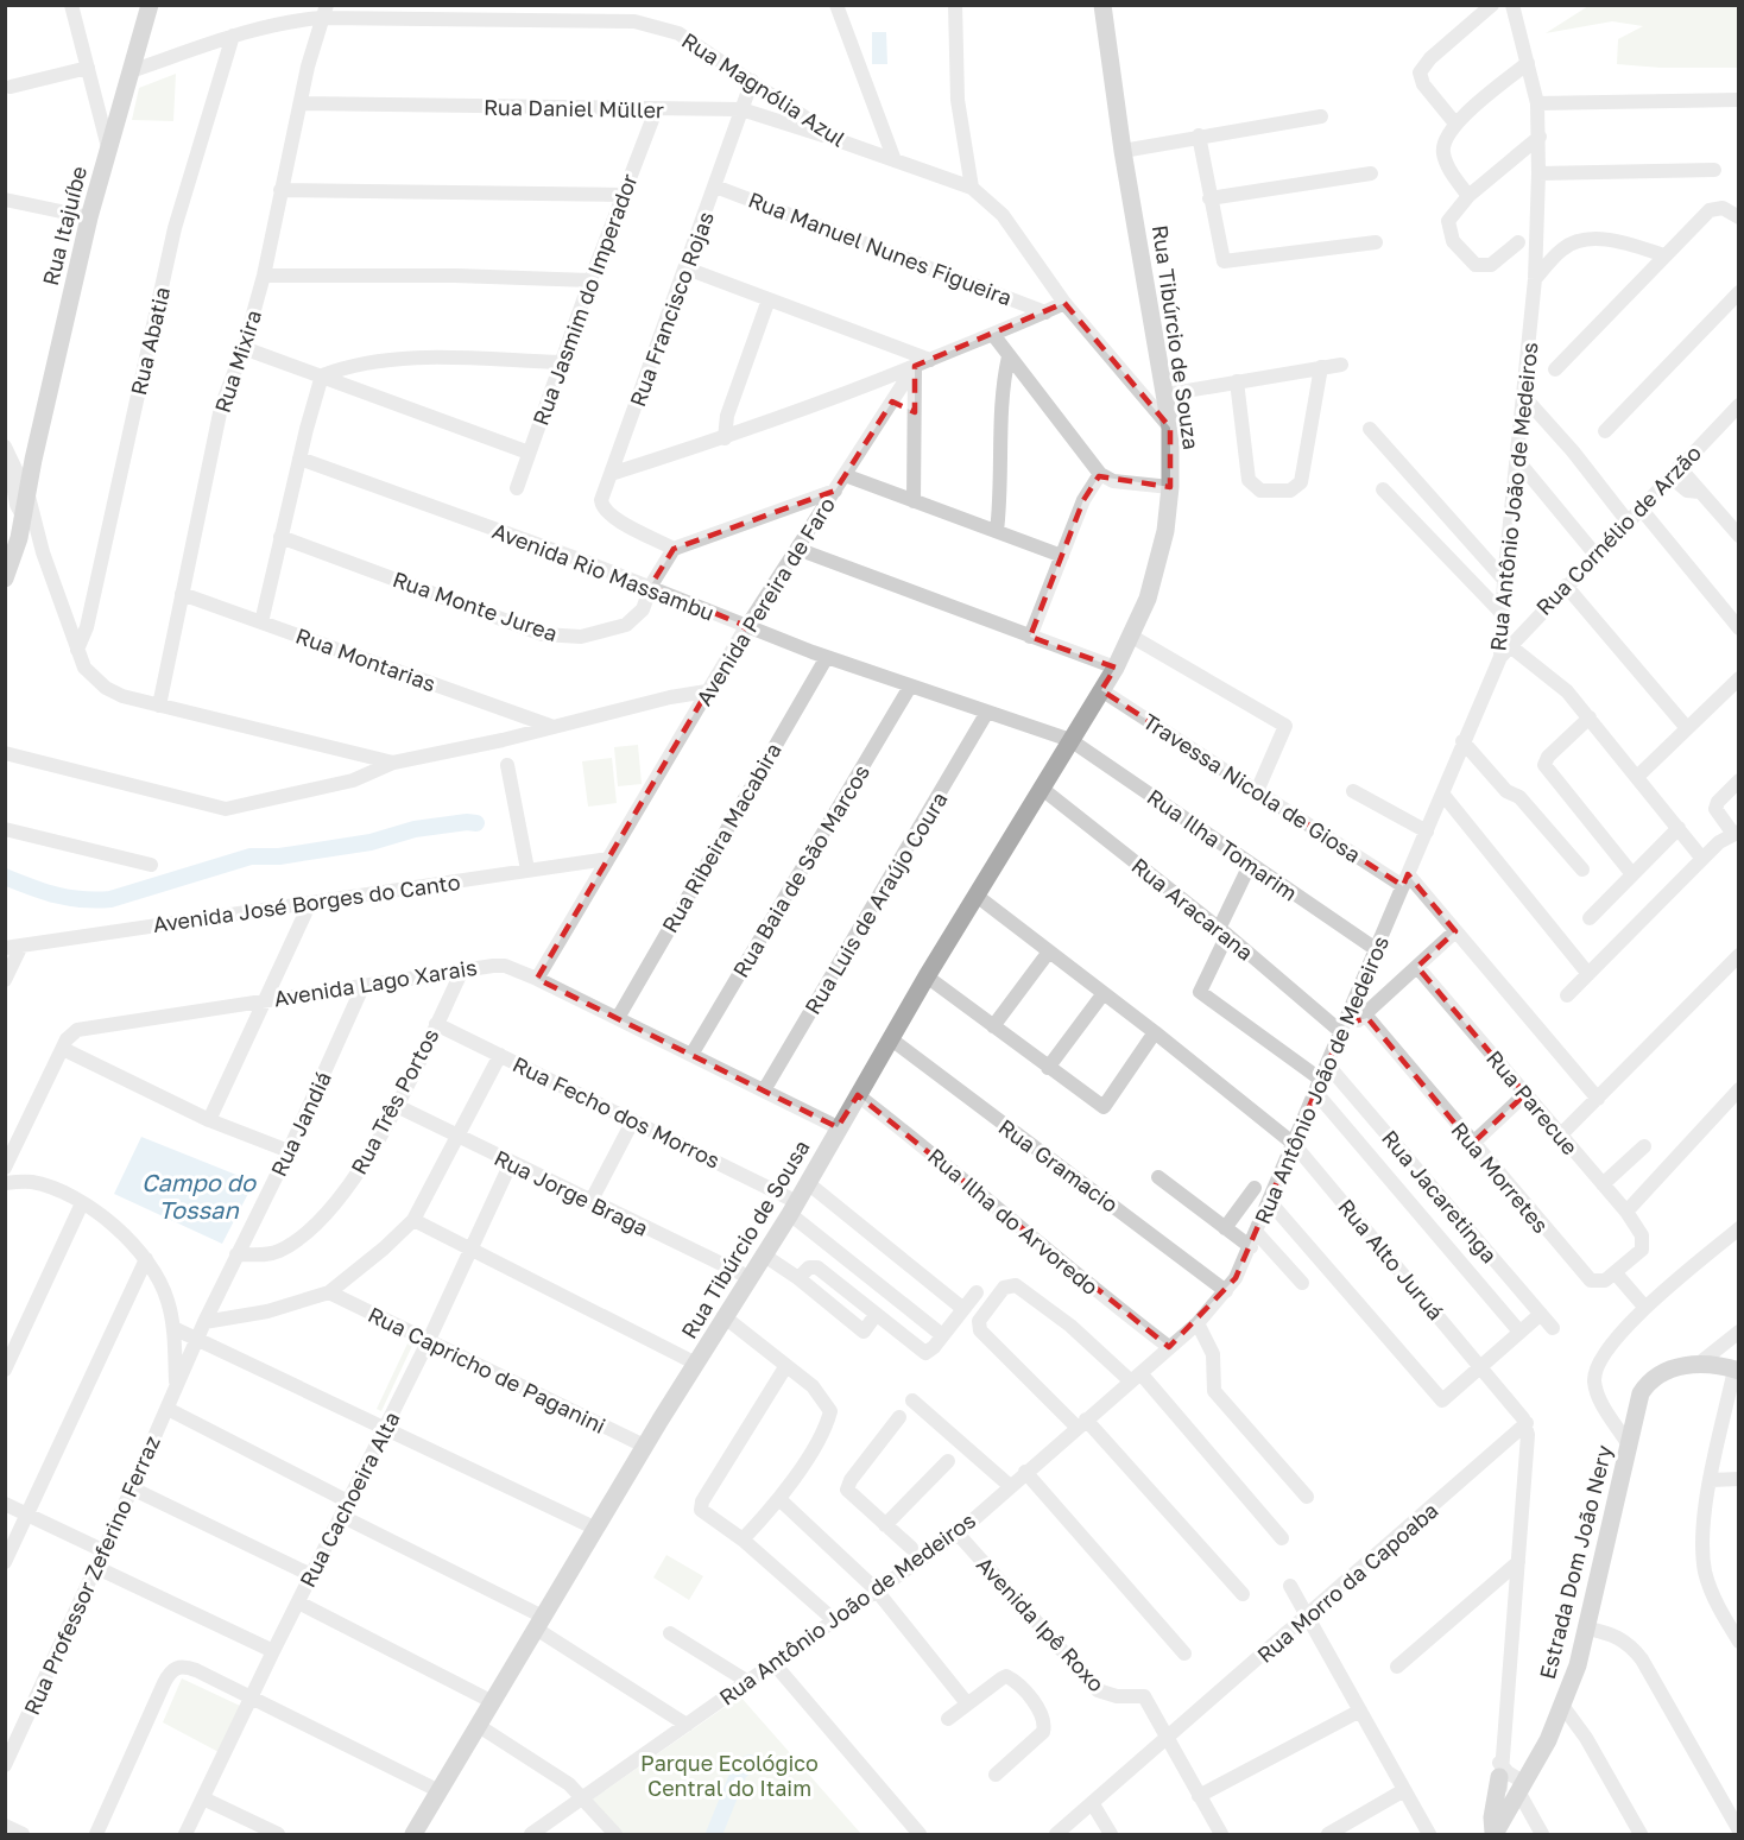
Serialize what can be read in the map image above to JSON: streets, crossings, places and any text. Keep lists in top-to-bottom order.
{
  "streets": {
    "main road": [
      "Rua Itajuíbe",
      "Rua Tibúrcio de Souza",
      "Rua Tibúrcio de Sousa",
      "Estrada Dom João Nery"
    ],
    "street": [
      "Rua Magnólia Azul",
      "Rua Daniel Müller",
      "Rua Manuel Nunes Figueira",
      "Rua Jasmim do Imperador",
      "Rua Francisco Rojas",
      "Rua Abatia",
      "Rua Mixira",
      "Rua Antônio João de Medeiros",
      "Rua Cornélio de Arzão",
      "Avenida Rio Massambu",
      "Avenida Pereira de Faro",
      "Rua Monte Jurea",
      "Rua Montarias",
      "Travessa Nicola de Giosa",
      "Rua Ribeira Macabira",
      "Rua Ilha Tomarim",
      "Rua Baia de São Marcos",
      "Avenida José Borges do Canto",
      "Rua Luis de Araújo Coura",
      "Rua Aracarana",
      "Avenida Lago Xarais",
      "Rua Três Portos",
      "Rua Parecue",
      "Rua Fecho dos Morros",
      "Rua Jandiá",
      "Rua Gramacio",
      "Rua Morretes",
      "Rua Jorge Braga",
      "Rua Jacaretinga",
      "Rua Ilha do Arvoredo",
      "Rua Alto Juruá",
      "Rua Capricho de Paganini",
      "Rua Cachoeira Alta",
      "Rua Professor Zeferino Ferraz",
      "Rua Morro da Capoaba",
      "Avenida Ipê Roxo"
    ]
  },
  "crossings": [
    ["Rua Magnólia Azul", "Rua Daniel Müller"],
    ["Rua Magnólia Azul", "Rua Itajuíbe"],
    ["Rua Magnólia Azul", "Rua Francisco Rojas"],
    ["Rua Magnólia Azul", "Rua Abatia"],
    ["Rua Magnólia Azul", "Rua Mixira"],
    ["Rua Daniel Müller", "Rua Jasmim do Imperador"],
    ["Rua Daniel Müller", "Rua Francisco Rojas"],
    ["Rua Daniel Müller", "Rua Mixira"],
    ["Rua Manuel Nunes Figueira", "Rua Francisco Rojas"],
    ["Rua Francisco Rojas", "Rua Monte Jurea"],
    ["Rua Tibúrcio de Souza", "Rua Tibúrcio de Sousa"],
    ["Rua Mixira", "Rua Montarias"],
    ["Rua Antônio João de Medeiros", "Rua Cornélio de Arzão"],
    ["Rua Antônio João de Medeiros", "Travessa Nicola de Giosa"],
    ["Rua Antônio João de Medeiros", "Rua Ilha Tomarim"],
    ["Rua Antônio João de Medeiros", "Rua Aracarana"],
    ["Rua Antônio João de Medeiros", "Rua Gramacio"],
    ["Rua Antônio João de Medeiros", "Rua Jacaretinga"],
    ["Rua Antônio João de Medeiros", "Rua Ilha do Arvoredo"],
    ["Rua Antônio João de Medeiros", "Rua Alto Juruá"],
    ["Rua Antônio João de Medeiros", "Avenida Ipê Roxo"],
    ["Avenida Rio Massambu", "Avenida Pereira de Faro"],
    ["Avenida Rio Massambu", "Rua Monte Jurea"],
    ["Avenida Rio Massambu", "Rua Ribeira Macabira"],
    ["Avenida Rio Massambu", "Rua Ilha Tomarim"],
    ["Avenida Rio Massambu", "Rua Baia de São Marcos"],
    ["Avenida Rio Massambu", "Rua Luis de Araújo Coura"],
    ["Avenida Rio Massambu", "Rua Tibúrcio de Sousa"],
    ["Avenida Pereira de Faro", "Avenida José Borges do Canto"],
    ["Avenida Pereira de Faro", "Avenida Lago Xarais"],
    ["Travessa Nicola de Giosa", "Rua Tibúrcio de Sousa"],
    ["Rua Ribeira Macabira", "Avenida Lago Xarais"],
    ["Rua Ilha Tomarim", "Rua Tibúrcio de Sousa"],
    ["Rua Baia de São Marcos", "Avenida Lago Xarais"],
    ["Rua Luis de Araújo Coura", "Avenida Lago Xarais"],
    ["Rua Aracarana", "Rua Tibúrcio de Sousa"],
    ["Avenida Lago Xarais", "Rua Três Portos"],
    ["Avenida Lago Xarais", "Rua Jandiá"],
    ["Avenida Lago Xarais", "Rua Tibúrcio de Sousa"],
    ["Rua Três Portos", "Rua Fecho dos Morros"],
    ["Rua Três Portos", "Rua Jandiá"],
    ["Rua Três Portos", "Rua Jorge Braga"],
    ["Rua Parecue", "Rua Morretes"],
    ["Rua Fecho dos Morros", "Rua Tibúrcio de Sousa"],
    ["Rua Jandiá", "Rua Professor Zeferino Ferraz"],
    ["Rua Gramacio", "Rua Tibúrcio de Sousa"],
    ["Rua Jorge Braga", "Rua Tibúrcio de Sousa"],
    ["Rua Jorge Braga", "Rua Cachoeira Alta"],
    ["Rua Ilha do Arvoredo", "Rua Tibúrcio de Sousa"],
    ["Rua Tibúrcio de Sousa", "Rua Alto Juruá"],
    ["Rua Tibúrcio de Sousa", "Rua Capricho de Paganini"],
    ["Rua Alto Juruá", "Rua Morro da Capoaba"],
    ["Rua Capricho de Paganini", "Rua Cachoeira Alta"],
    ["Rua Morro da Capoaba", "Avenida Ipê Roxo"]
  ],
  "water": ["Campo do Tossan"],
  "parks": ["Parque Ecológico Central do Itaim"]
}
